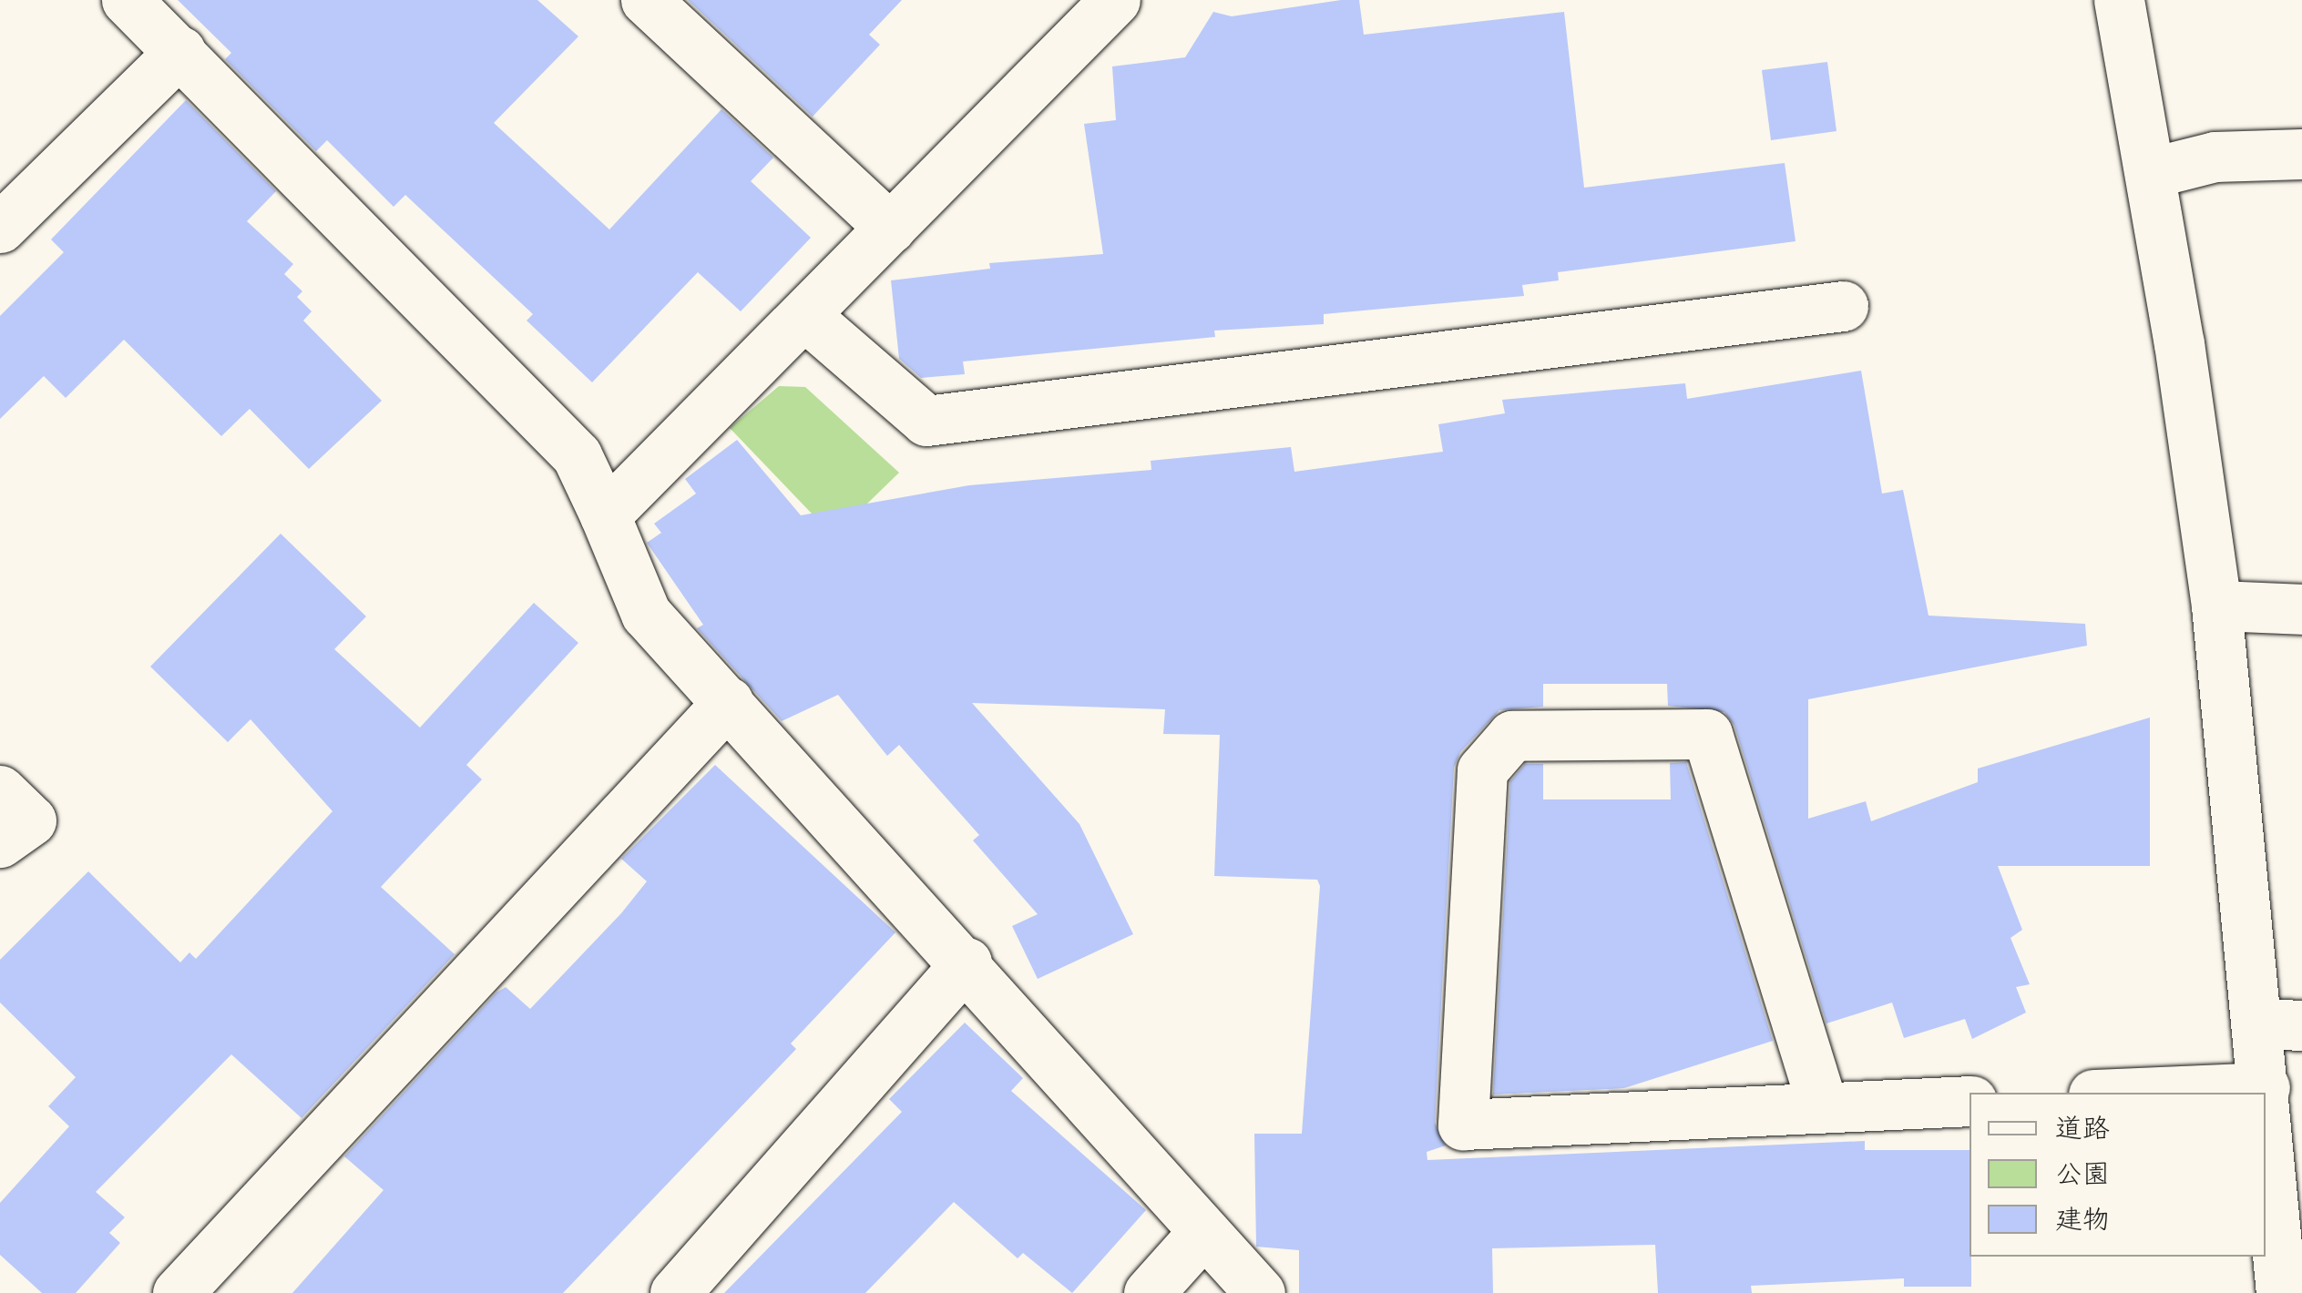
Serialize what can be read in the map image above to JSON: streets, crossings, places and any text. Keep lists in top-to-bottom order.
{
  "legend": ["道路", "公園", "建物"]
}
